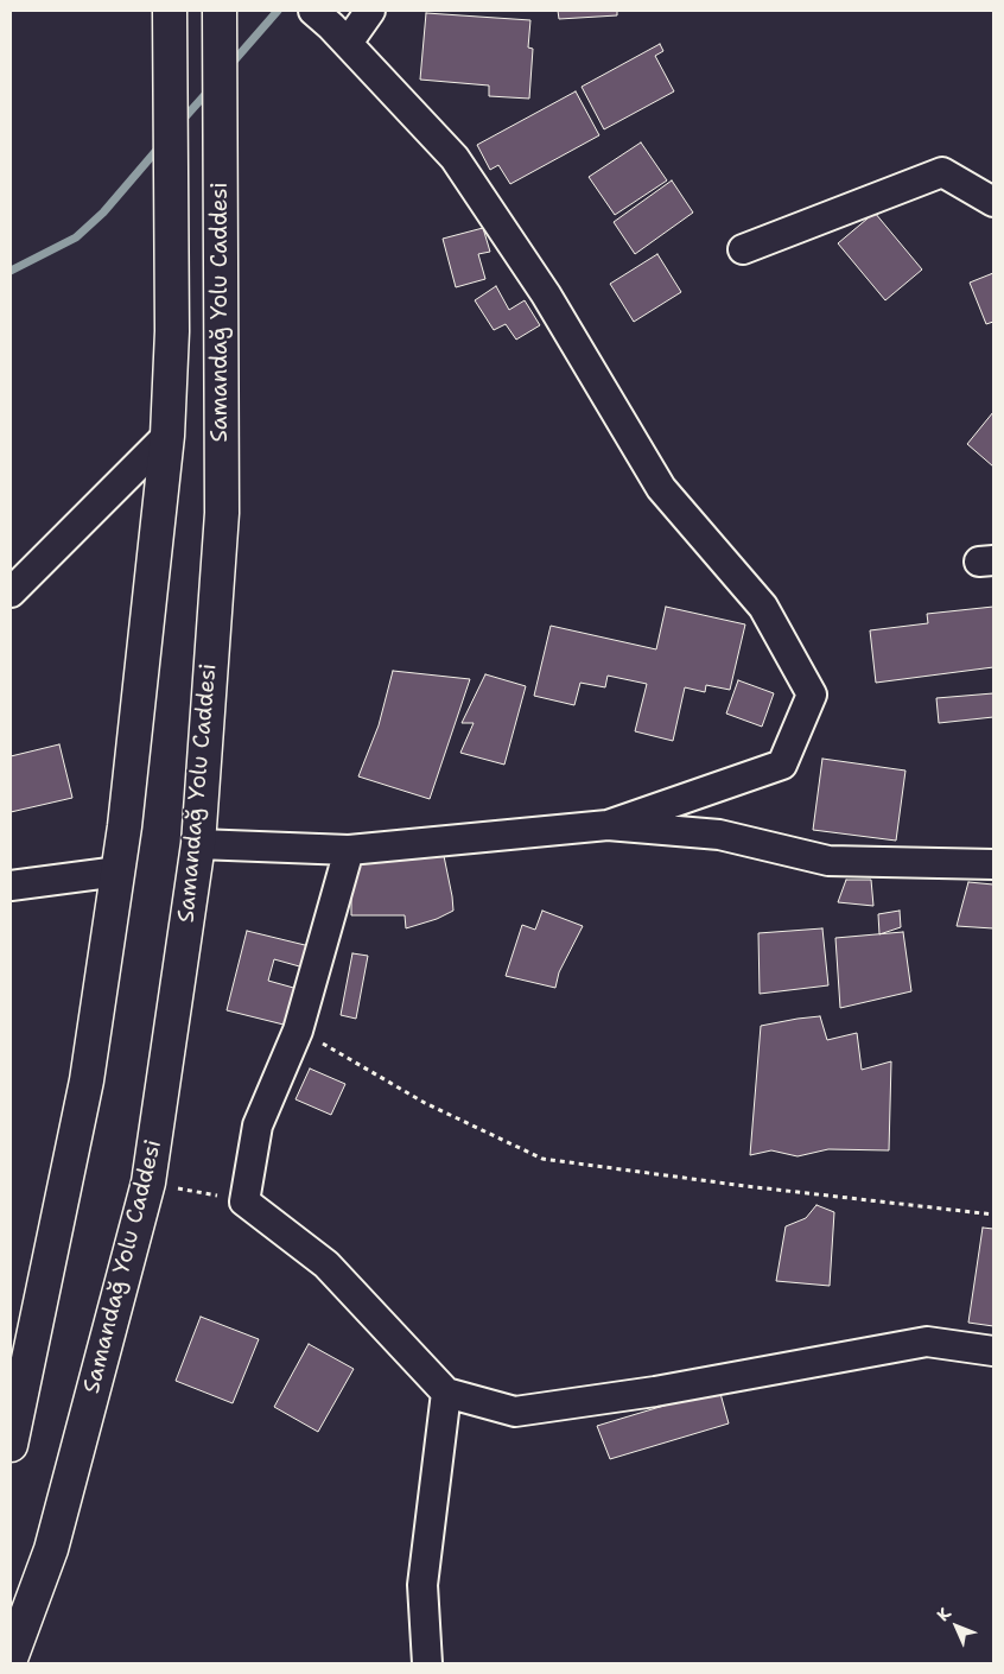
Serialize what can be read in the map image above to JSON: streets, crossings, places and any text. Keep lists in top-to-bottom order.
{
  "streets": {
    "highway": ["Samandağ Yolu Caddesi"]
  },
  "north": "top left"
}
